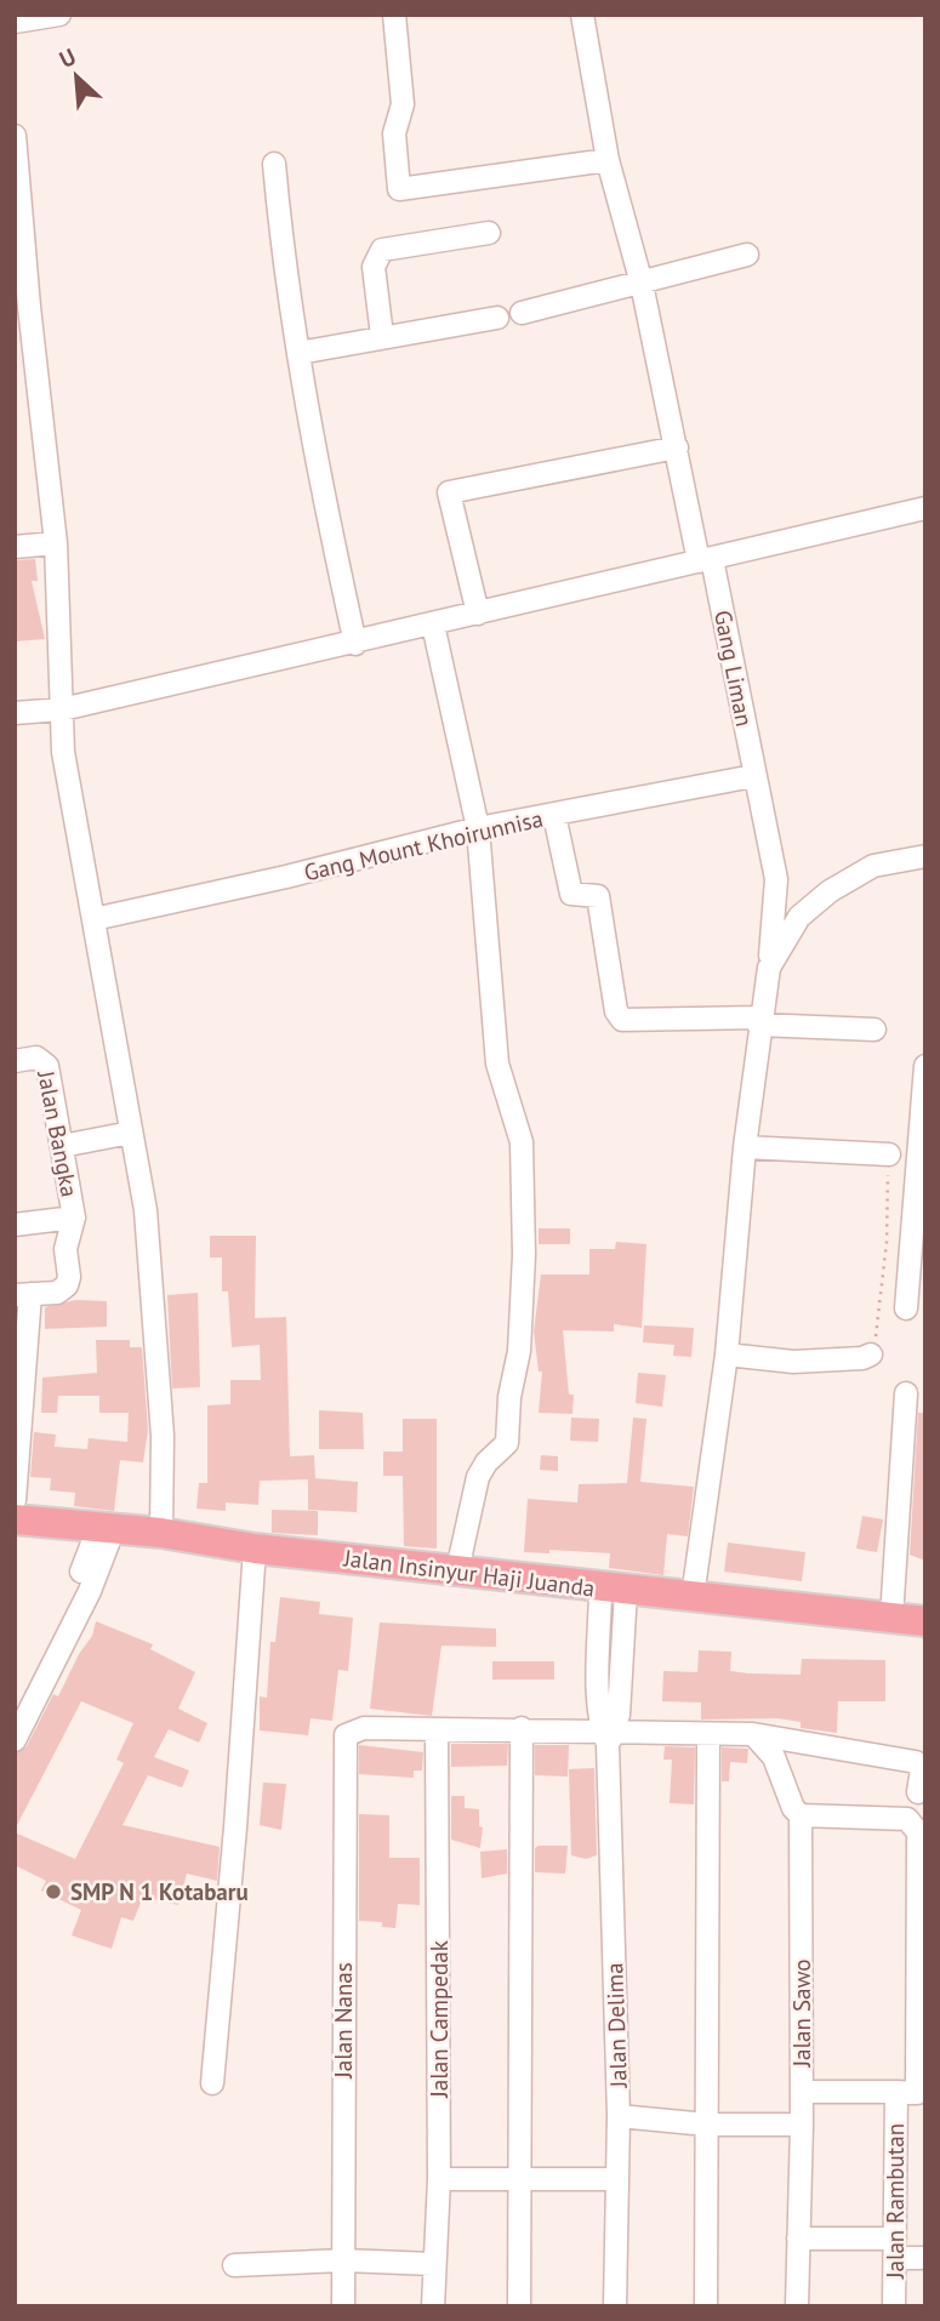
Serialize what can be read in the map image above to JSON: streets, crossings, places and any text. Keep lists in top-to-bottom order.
{
  "streets": {
    "highway": ["Jalan Insinyur Haji Juanda"],
    "street": [
      "Gang Liman",
      "Gang Mount Khoirunnisa",
      "Jalan Bangka",
      "Jalan Sawo",
      "Jalan Campedak",
      "Jalan Nanas",
      "Jalan Delima",
      "Jalan Rambutan"
    ]
  },
  "crossings": [
    ["Gang Liman", "Gang Mount Khoirunnisa"],
    ["Jalan Insinyur Haji Juanda", "Jalan Delima"],
    ["Jalan Sawo", "Jalan Rambutan"],
    ["Jalan Campedak", "Jalan Nanas"]
  ],
  "places": ["SMP N 1 Kotabaru"],
  "north": "top left"
}
